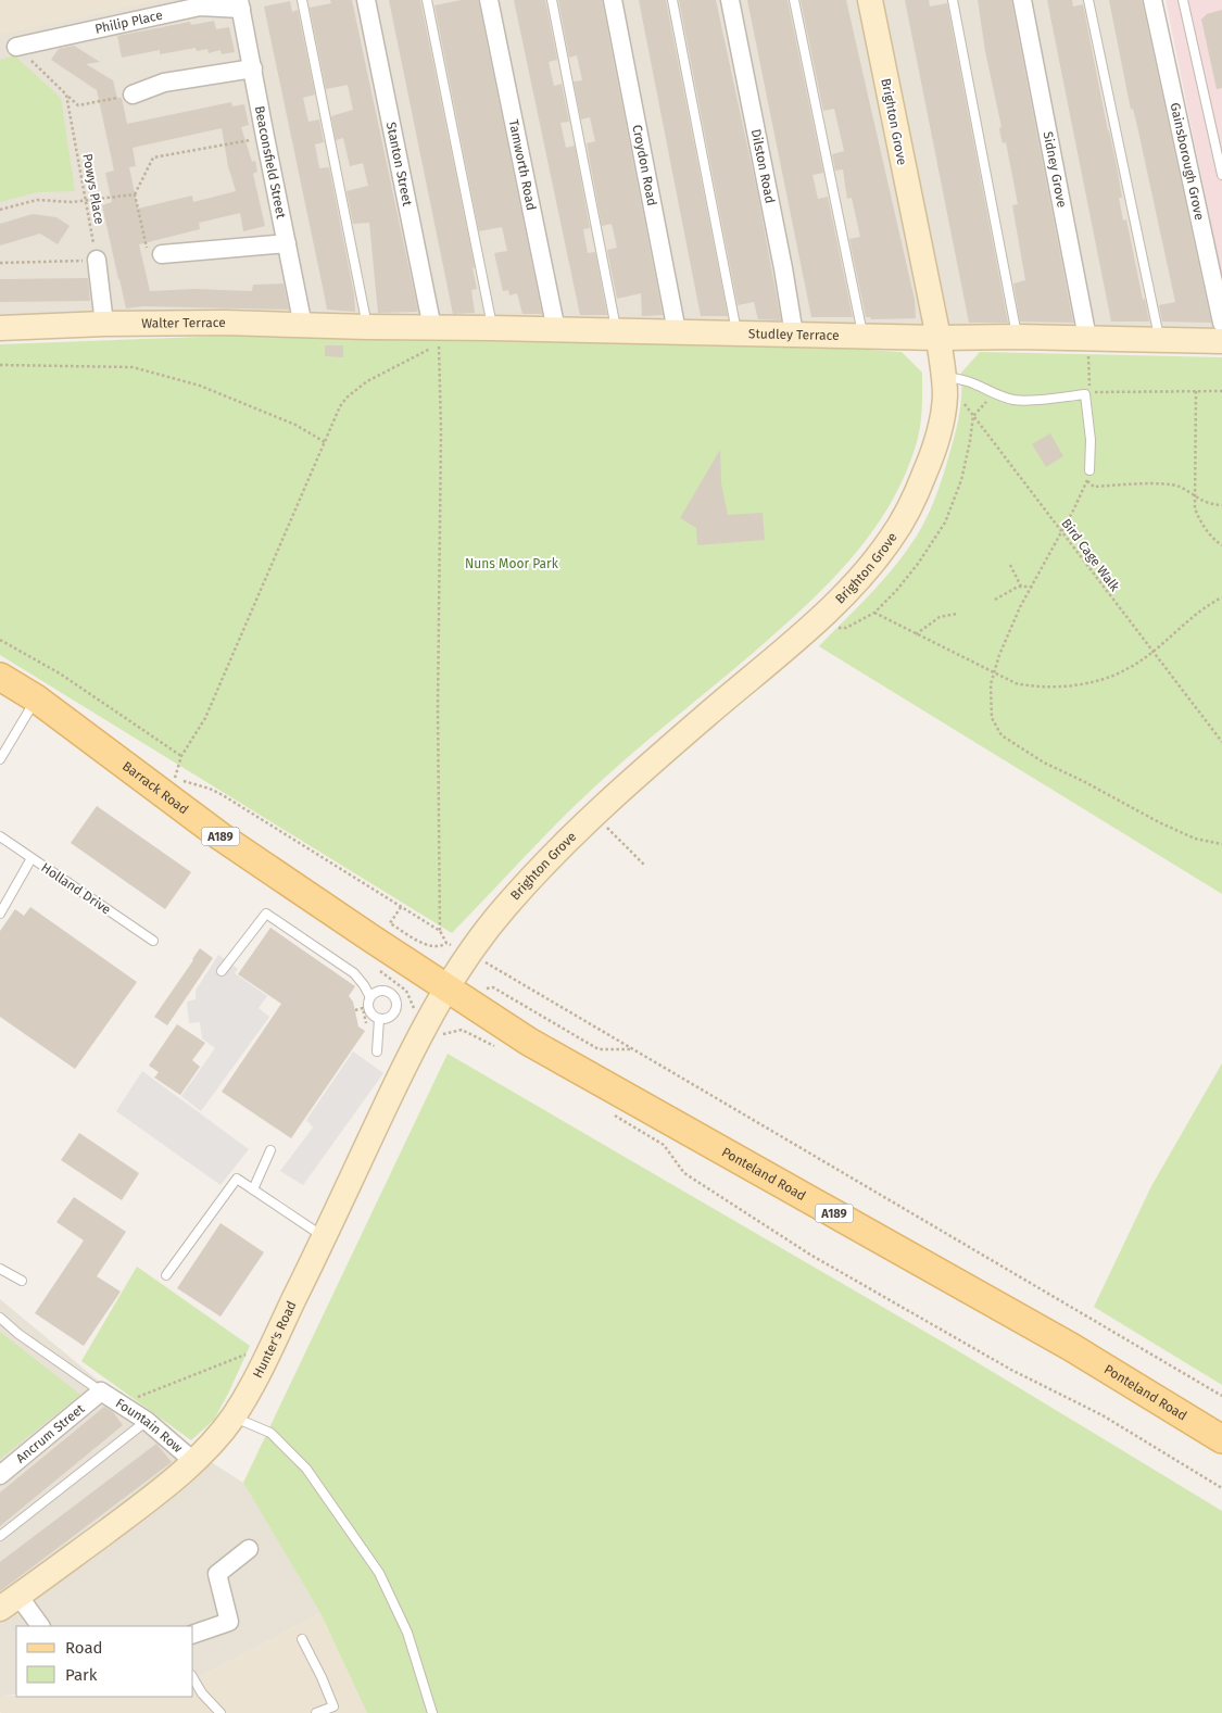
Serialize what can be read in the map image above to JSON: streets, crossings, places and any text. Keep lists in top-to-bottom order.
{
  "streets": {
    "main road": ["Barrack Road", "A189", "Ponteland Road"],
    "street": [
      "Philip Place",
      "Brighton Grove",
      "Gainsborough Grove",
      "Beaconsfield Street",
      "Stanton Street",
      "Tamworth Road",
      "Croydon Road",
      "Dilston Road",
      "Sidney Grove",
      "Walter Terrace",
      "Studley Terrace",
      "Hunter's Road",
      "Fountain Row",
      "Ancrum Street"
    ],
    "lane": ["Holland Drive"],
    "path": ["Powys Place", "Bird Cage Walk"]
  },
  "crossings": [
    ["Philip Place", "Beaconsfield Street"],
    ["Brighton Grove", "Studley Terrace"],
    ["Brighton Grove", "Bird Cage Walk"],
    ["Brighton Grove", "Barrack Road"],
    ["Brighton Grove", "Ponteland Road"],
    ["Brighton Grove", "Hunter's Road"],
    ["Beaconsfield Street", "Walter Terrace"],
    ["Stanton Street", "Studley Terrace"],
    ["Tamworth Road", "Studley Terrace"],
    ["Croydon Road", "Studley Terrace"],
    ["Dilston Road", "Studley Terrace"],
    ["Sidney Grove", "Studley Terrace"],
    ["Walter Terrace", "Studley Terrace"],
    ["Barrack Road", "Ponteland Road"],
    ["Barrack Road", "Hunter's Road"],
    ["Ponteland Road", "Hunter's Road"],
    ["Hunter's Road", "Fountain Row"],
    ["Fountain Row", "Ancrum Street"]
  ],
  "parks": ["Nuns Moor Park"],
  "legend": ["Road", "Park"]
}
